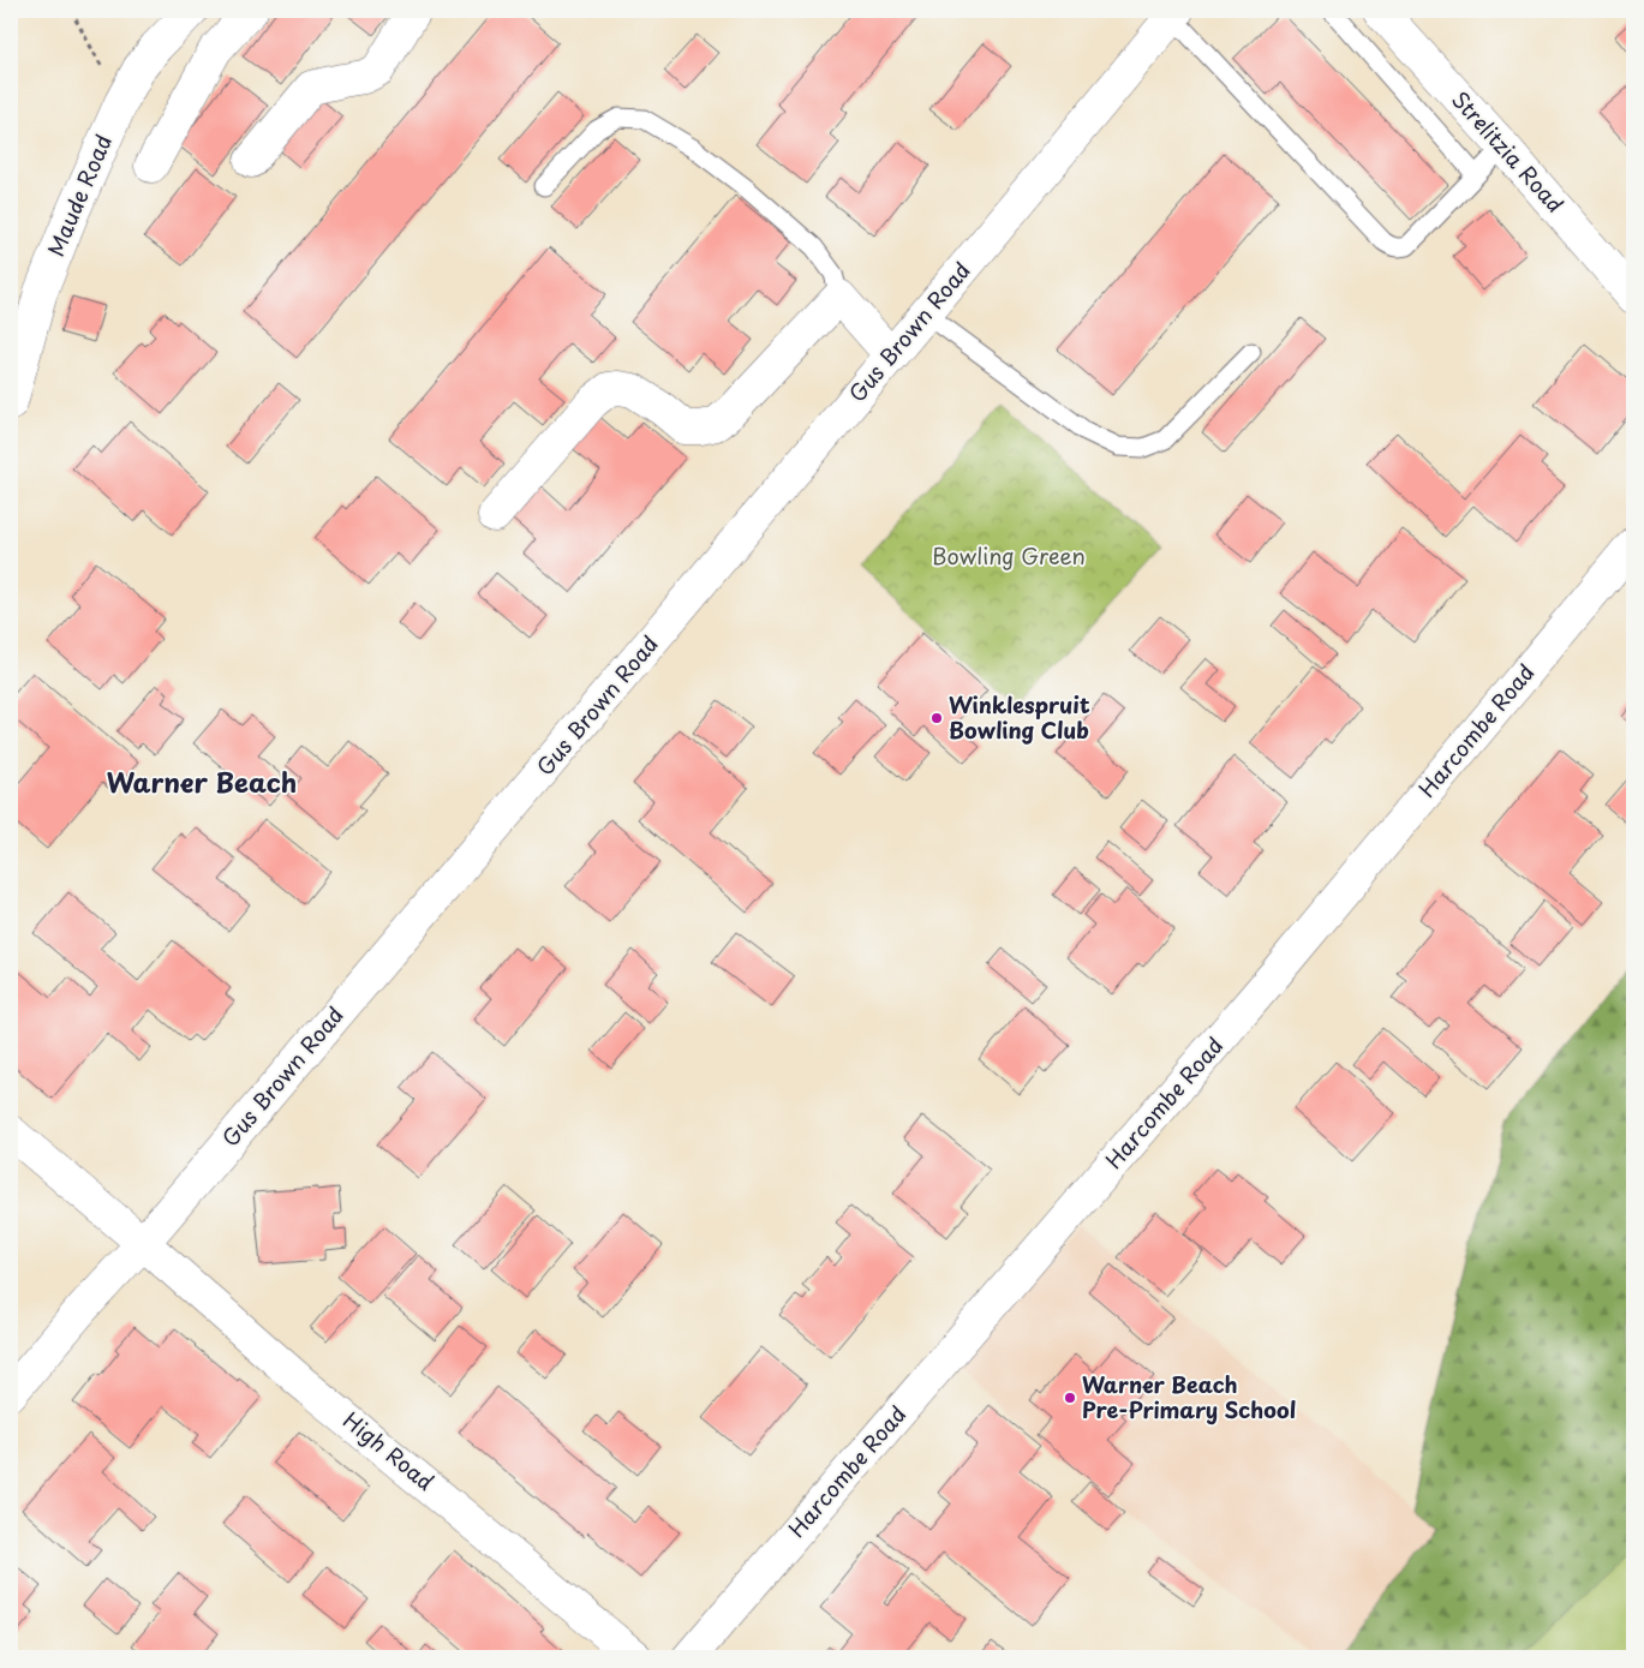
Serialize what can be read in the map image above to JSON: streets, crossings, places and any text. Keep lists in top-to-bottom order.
{
  "streets": {
    "street": [
      "Strelitzia Road",
      "Maude Road",
      "Gus Brown Road",
      "Harcombe Road",
      "High Road"
    ]
  },
  "crossings": [
    ["Gus Brown Road", "High Road"]
  ],
  "districts": ["Warner Beach"],
  "parks": ["Bowling Green"],
  "places": ["Winklespruit Bowling Club", "Warner Beach Pre-Primary School"]
}
